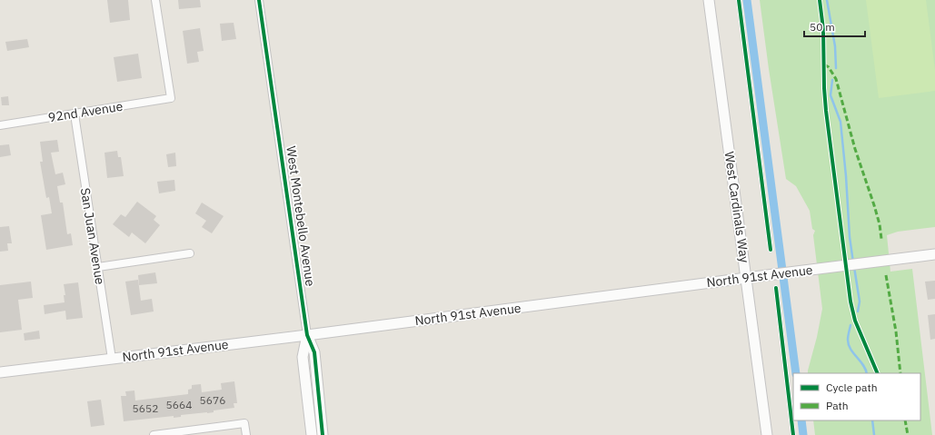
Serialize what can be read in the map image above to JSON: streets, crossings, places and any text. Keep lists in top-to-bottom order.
{
  "streets": {
    "main road": ["West Cardinals Way", "West Montebello Avenue", "North 91st Avenue"],
    "street": ["92nd Avenue", "San Juan Avenue"]
  },
  "crossings": [
    ["92nd Avenue", "San Juan Avenue"],
    ["West Cardinals Way", "North 91st Avenue"],
    ["West Montebello Avenue", "North 91st Avenue"],
    ["San Juan Avenue", "North 91st Avenue"]
  ],
  "house_numbers": ["5676", "5664", "5652"],
  "legend": ["Cycle path", "Path"],
  "scale_bar": "50 m"
}
